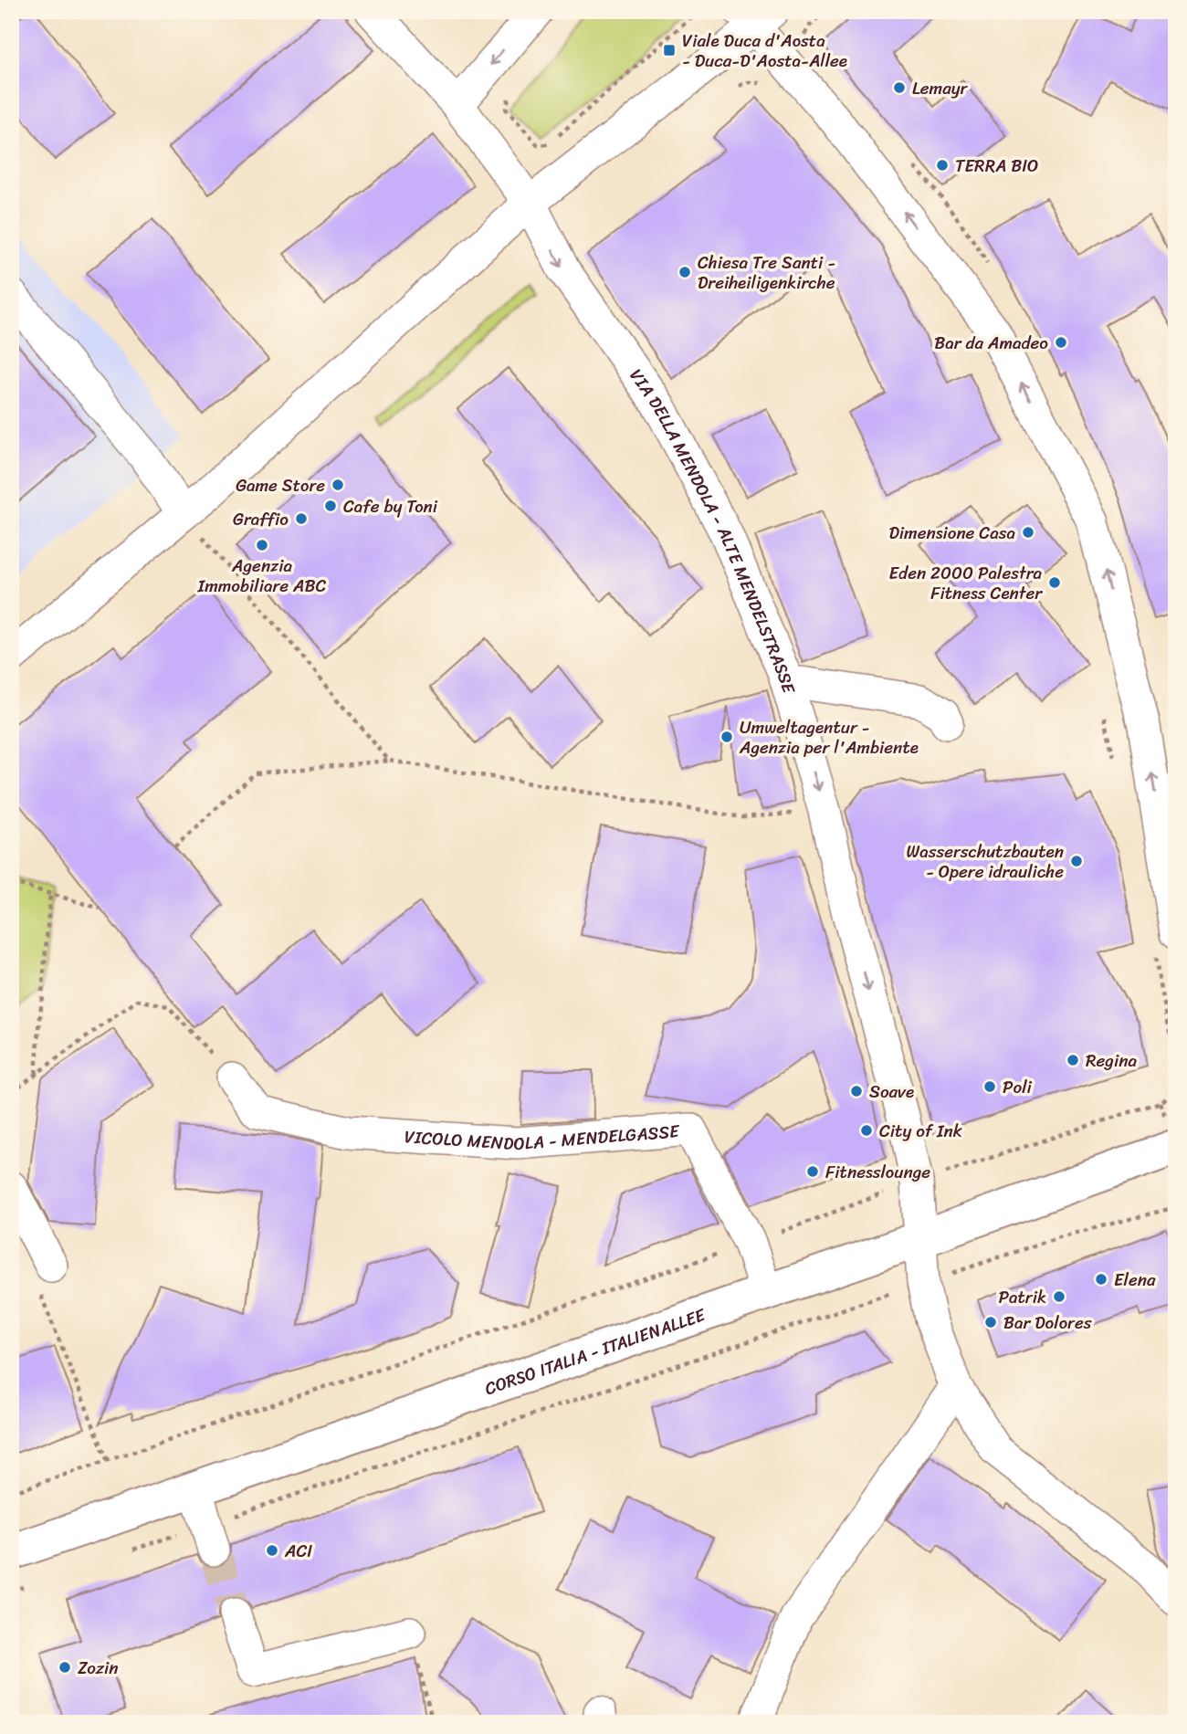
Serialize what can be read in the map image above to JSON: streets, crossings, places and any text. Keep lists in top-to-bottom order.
{
  "streets": {
    "main road": ["CORSO ITALIA - ITALIENALLEE"],
    "street": ["VIA DELLA MENDOLA - ALTE MENDELSTRASSE", "VICOLO MENDOLA - MENDELGASSE"]
  },
  "crossings": [
    ["VIA DELLA MENDOLA - ALTE MENDELSTRASSE", "CORSO ITALIA - ITALIENALLEE"],
    ["VICOLO MENDOLA - MENDELGASSE", "CORSO ITALIA - ITALIENALLEE"]
  ],
  "one_way": ["VIA DELLA MENDOLA - ALTE MENDELSTRASSE"],
  "places": {
    "transit": ["Viale Duca d'Aosta - Duca-D'Aosta-Allee"],
    "other": [
      "Lemayr",
      "TERRA BIO",
      "Chiesa Tre Santi - Dreiheiligenkirche",
      "Bar da Amadeo",
      "Game Store",
      "Cafe by Toni",
      "Graffio",
      "Dimensione Casa",
      "Agenzia Immobiliare ABC",
      "Eden 2000 Palestra Fitness Center",
      "Umweltagentur - Agenzia per l'Ambiente",
      "Wasserschutzbauten - Opere idrauliche",
      "Regina",
      "Poli",
      "Soave",
      "City of Ink",
      "Fitnesslounge",
      "Elena",
      "Patrik",
      "Bar Dolores",
      "ACI",
      "Zozin"
    ]
  }
}
